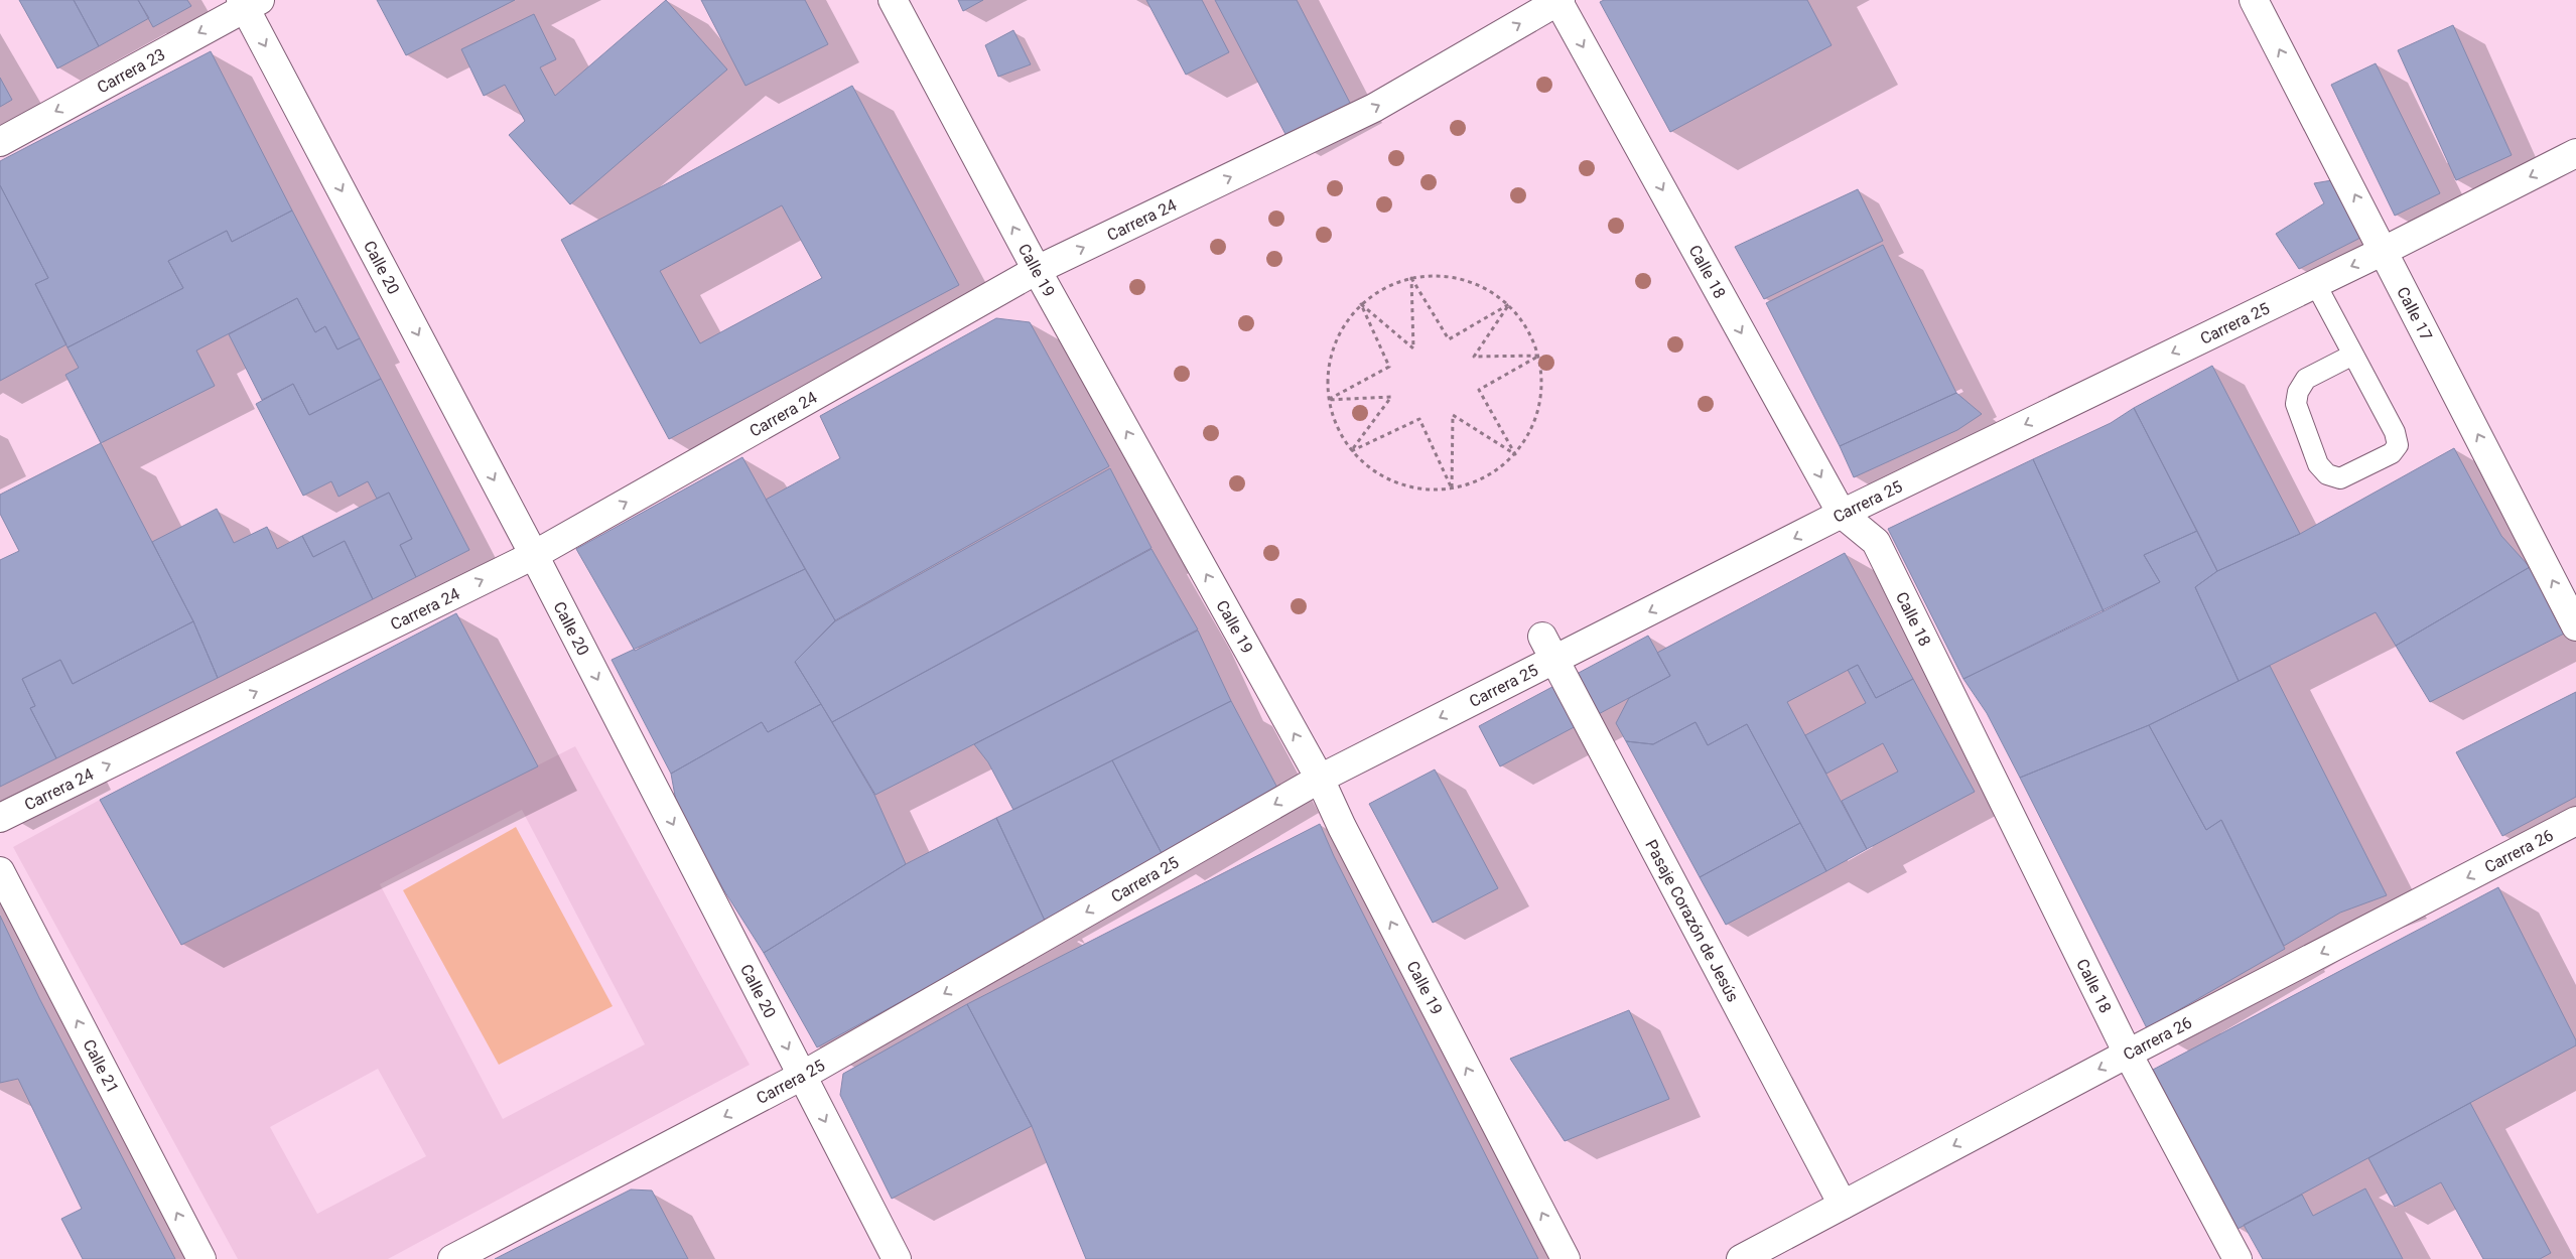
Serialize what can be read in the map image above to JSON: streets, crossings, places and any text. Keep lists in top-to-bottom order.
{
  "streets": {
    "street": [
      "Carrera 23",
      "Carrera 24",
      "Calle 20",
      "Calle 19",
      "Calle 18",
      "Calle 17",
      "Carrera 25",
      "Carrera 26",
      "Pasaje Corazón de Jesús",
      "Calle 21"
    ]
  },
  "crossings": [
    ["Carrera 23", "Calle 20"],
    ["Carrera 24", "Calle 20"],
    ["Carrera 24", "Calle 19"],
    ["Carrera 24", "Calle 18"],
    ["Calle 20", "Carrera 25"],
    ["Calle 19", "Carrera 25"],
    ["Calle 18", "Carrera 25"],
    ["Calle 18", "Carrera 26"],
    ["Calle 17", "Carrera 25"],
    ["Carrera 25", "Pasaje Corazón de Jesús"],
    ["Carrera 26", "Pasaje Corazón de Jesús"]
  ],
  "one_way": [
    "Carrera 23",
    "Carrera 24",
    "Calle 20",
    "Calle 19",
    "Calle 18",
    "Calle 17",
    "Carrera 25",
    "Carrera 26",
    "Calle 21"
  ]
}
